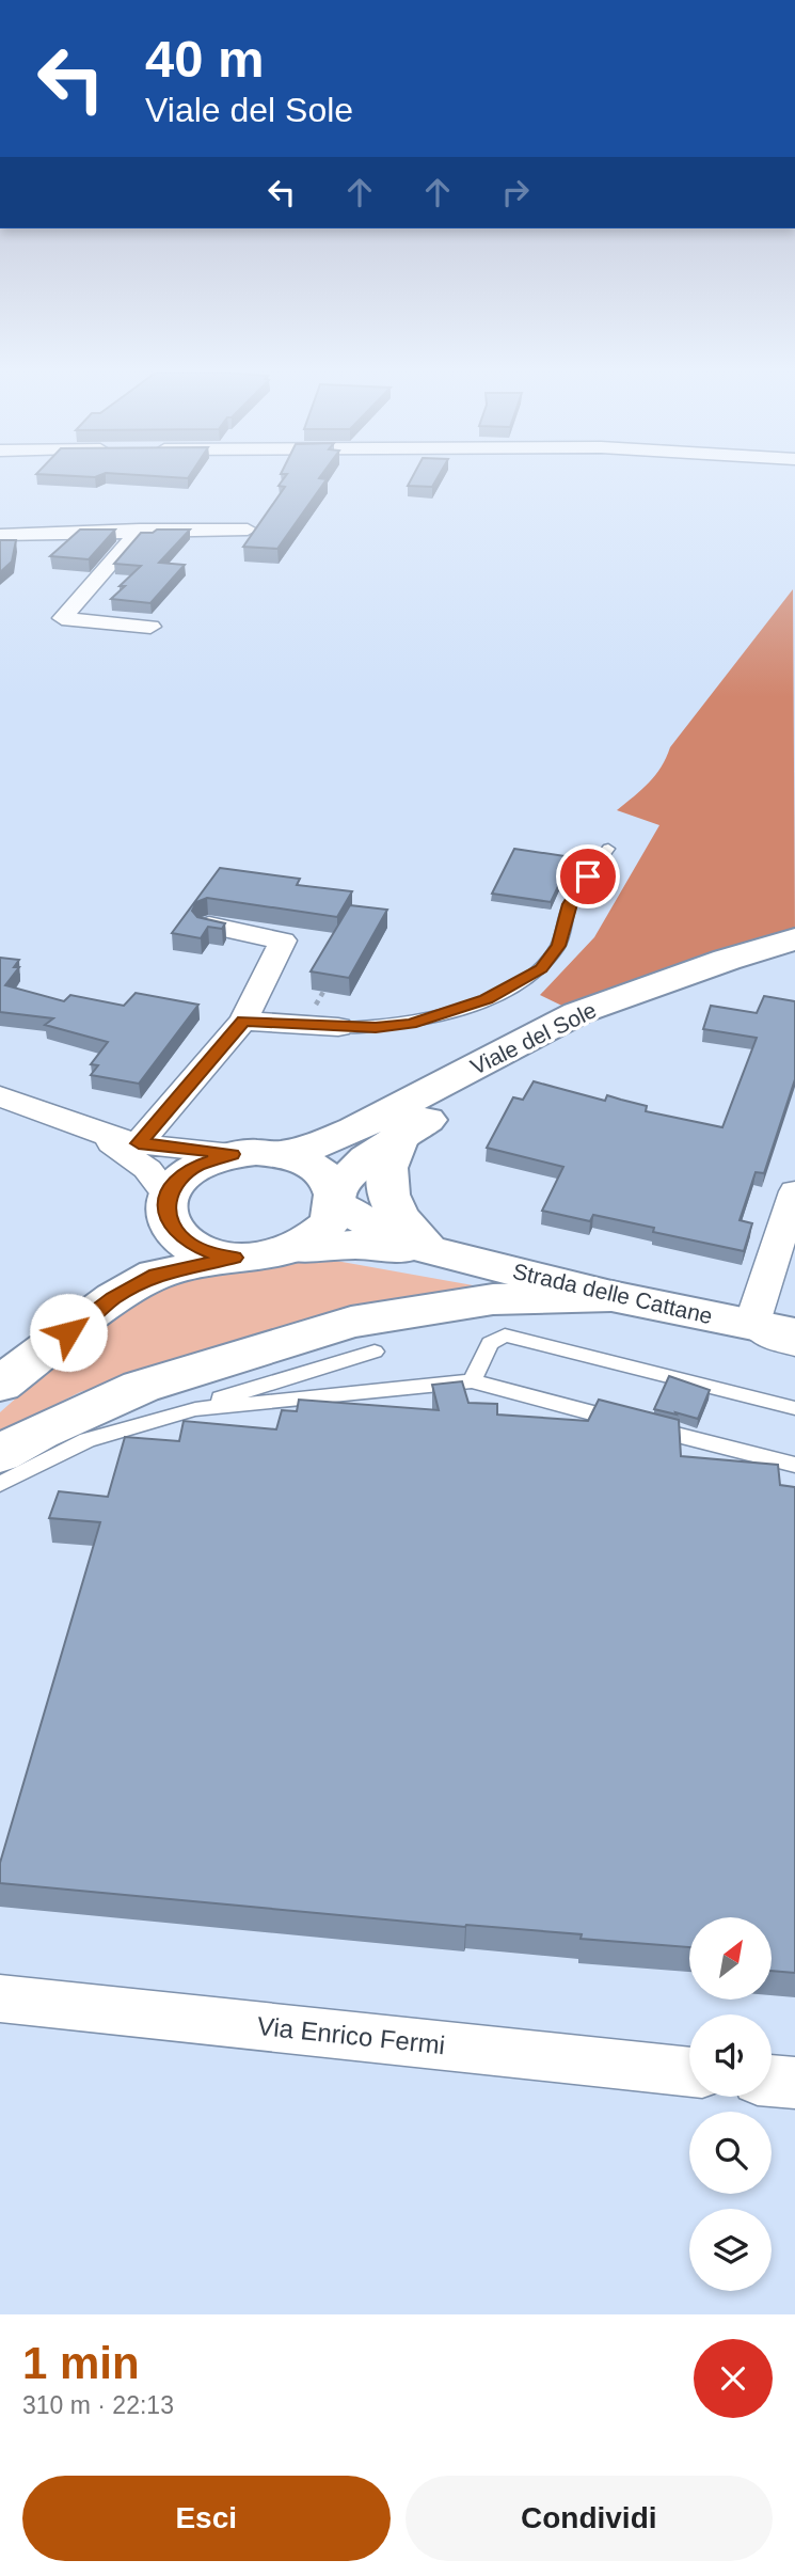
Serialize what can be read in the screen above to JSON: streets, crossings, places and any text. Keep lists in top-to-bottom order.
{
  "streets": {
    "main road": ["Viale del Sole", "Strada delle Cattane"],
    "street": ["Via Enrico Fermi"]
  },
  "crossings": [
    ["Viale del Sole", "Strada delle Cattane"]
  ],
  "north": "top right",
  "page": {
    "turn": ["40 m", "Viale del Sole"],
    "heading": ["1 min", "310 m · 22:13"],
    "buttons": ["Esci", "Condividi"]
  }
}
